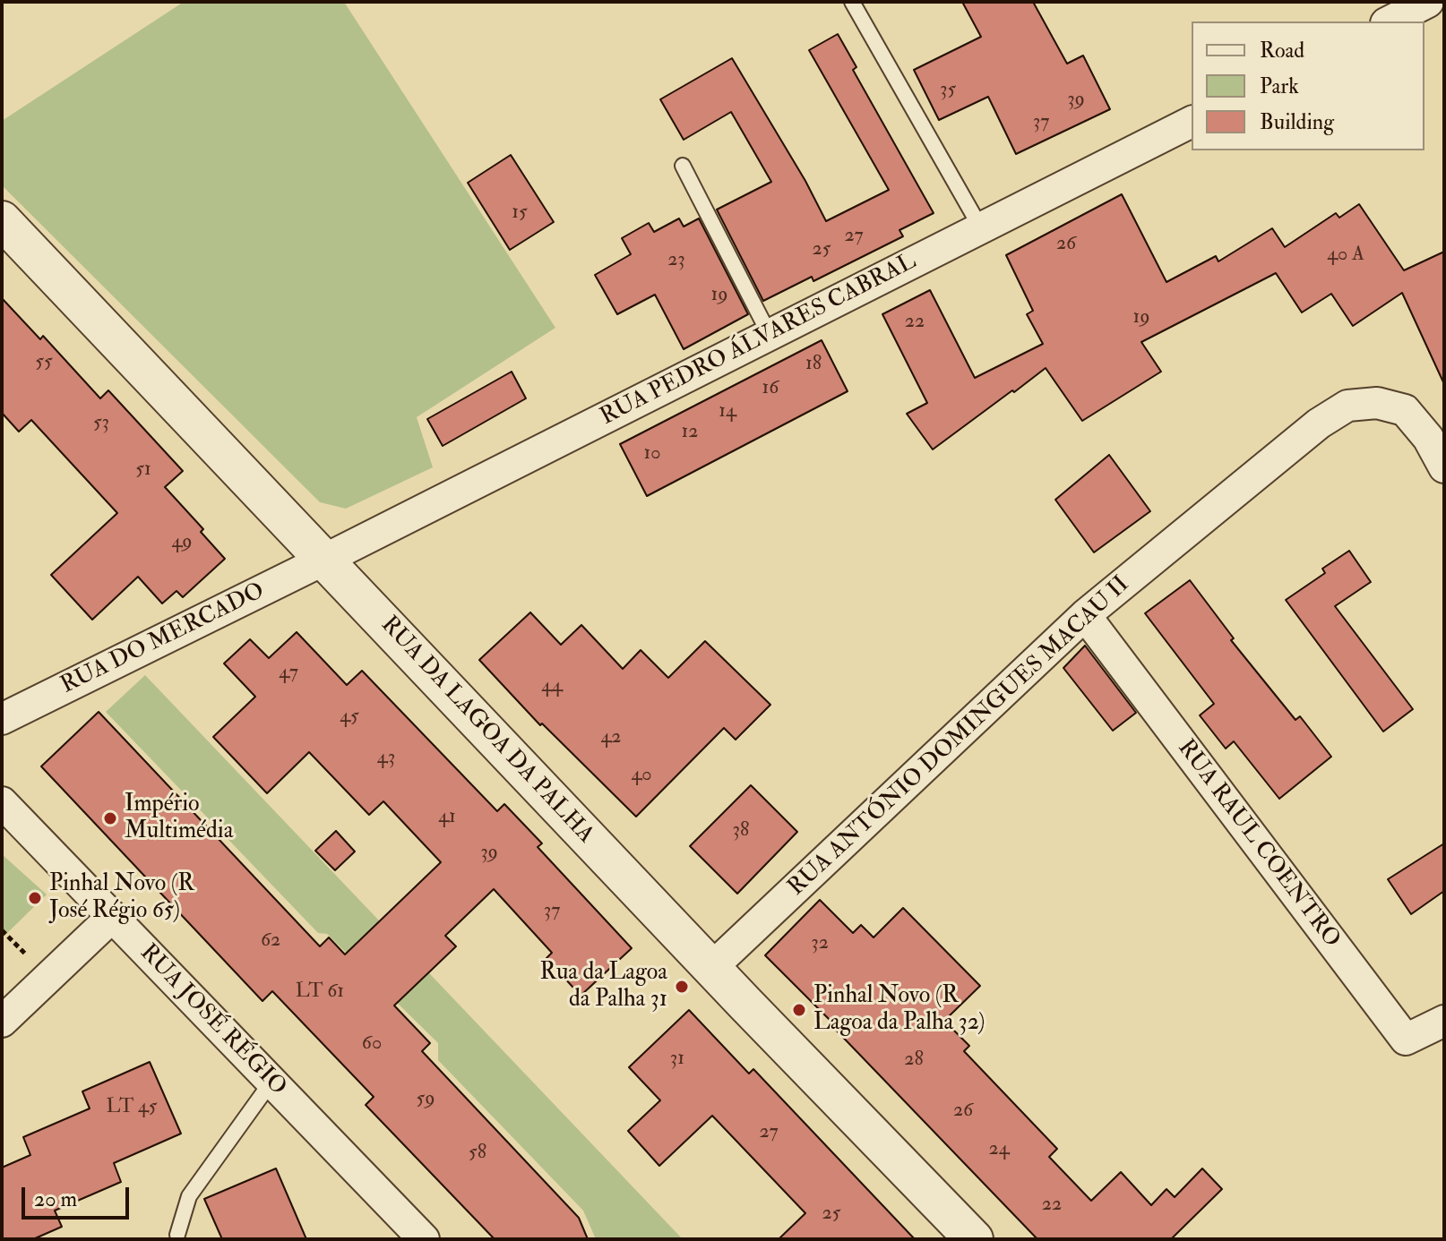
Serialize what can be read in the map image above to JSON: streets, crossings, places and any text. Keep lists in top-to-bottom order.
{
  "streets": {
    "street": [
      "RUA PEDRO ÁLVARES CABRAL",
      "RUA DO MERCADO",
      "RUA DA LAGOA DA PALHA",
      "RUA ANTÓNIO DOMINGUES MACAU II",
      "RUA RAUL COENTRO",
      "RUA JOSÉ RÉGIO"
    ]
  },
  "crossings": [
    ["RUA PEDRO ÁLVARES CABRAL", "RUA DO MERCADO"],
    ["RUA PEDRO ÁLVARES CABRAL", "RUA DA LAGOA DA PALHA"],
    ["RUA DO MERCADO", "RUA DA LAGOA DA PALHA"],
    ["RUA DA LAGOA DA PALHA", "RUA ANTÓNIO DOMINGUES MACAU II"],
    ["RUA ANTÓNIO DOMINGUES MACAU II", "RUA RAUL COENTRO"]
  ],
  "places": [
    "Império Multimédia",
    "Pinhal Novo (R José Régio 65)",
    "Rua da Lagoa da Palha 31",
    "Pinhal Novo (R Lagoa da Palha 32)"
  ],
  "house_numbers": [
    "35",
    "39",
    "37",
    "15",
    "27",
    "26",
    "25",
    "40 A",
    "23",
    "19",
    "19",
    "22",
    "55",
    "18",
    "16",
    "14",
    "53",
    "12",
    "10",
    "51",
    "49",
    "47",
    "44",
    "45",
    "42",
    "43",
    "40",
    "41",
    "38",
    "39",
    "37",
    "62",
    "32",
    "LT 61",
    "60",
    "31",
    "28",
    "59",
    "LT 45",
    "26",
    "27",
    "24",
    "58",
    "22",
    "25"
  ],
  "legend": ["Road", "Park", "Building"],
  "scale_bar": "20 m"
}
